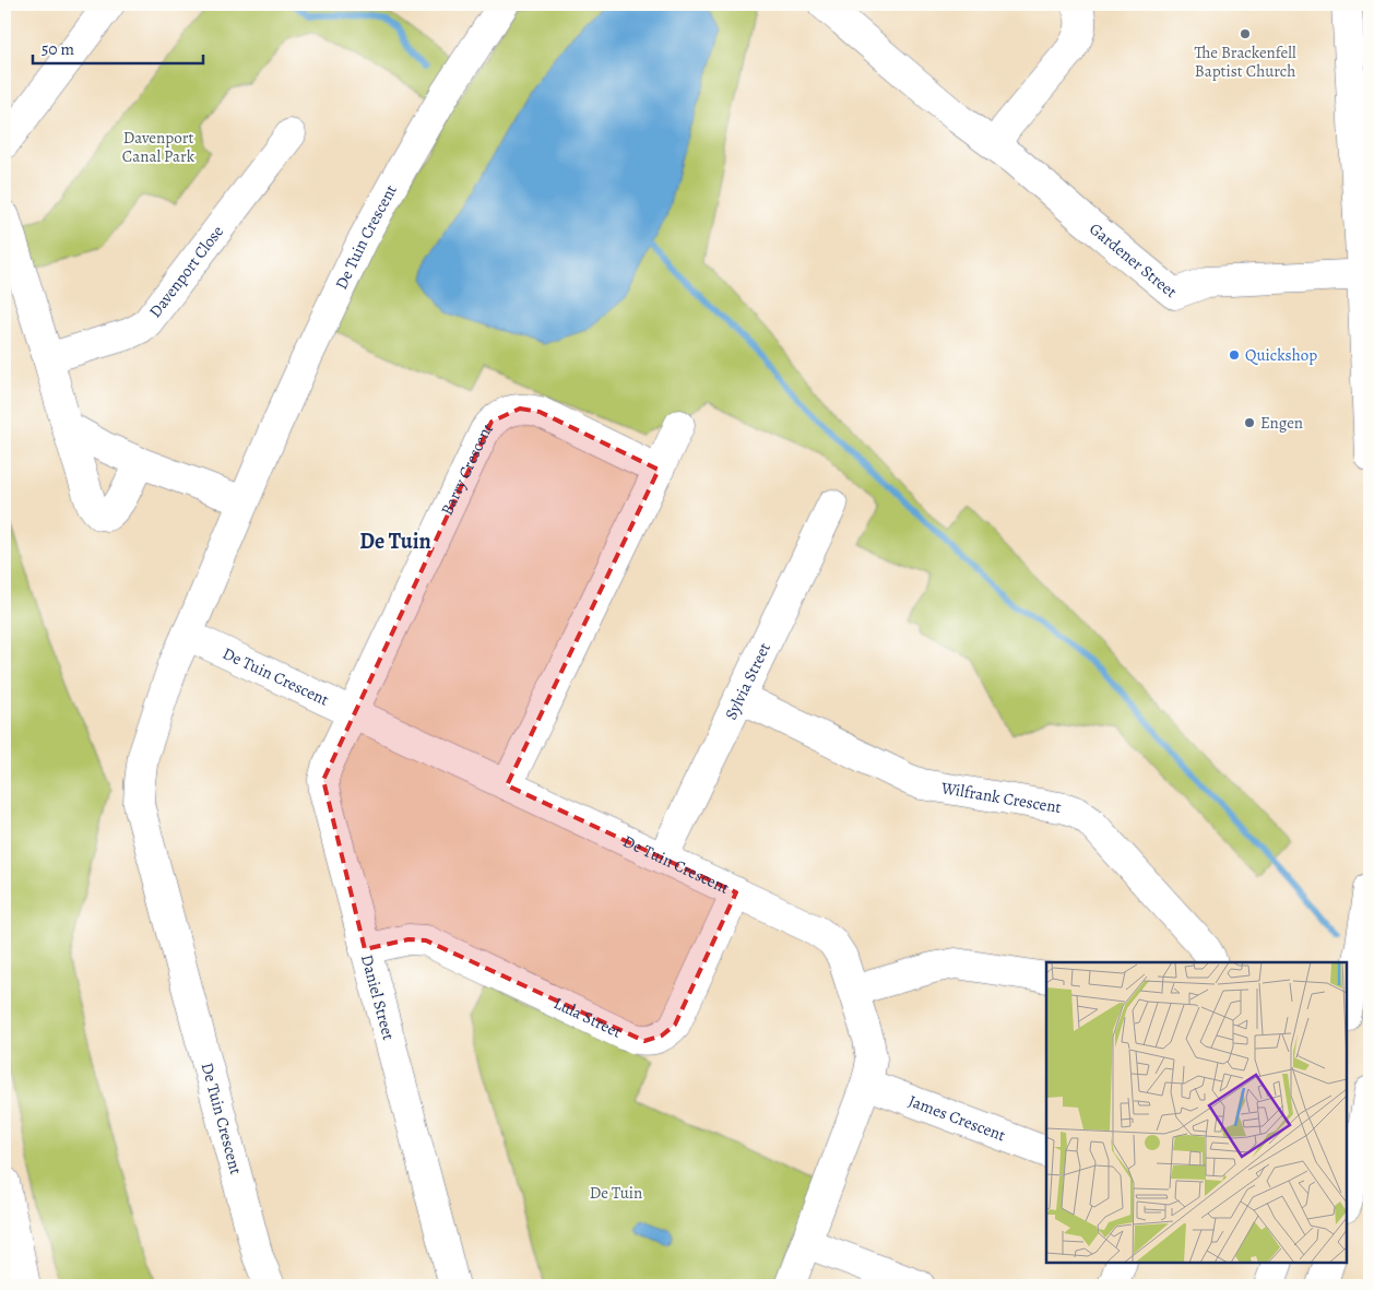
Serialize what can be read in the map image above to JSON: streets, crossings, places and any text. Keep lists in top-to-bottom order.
{
  "streets": {
    "main road": [
      "De Tuin Crescent",
      "Gardener Street",
      "Davenport Close",
      "Barry Crescent",
      "Sylvia Street",
      "Wilfrank Crescent",
      "Daniel Street",
      "Lula Street",
      "James Crescent"
    ]
  },
  "crossings": [
    ["De Tuin Crescent", "Barry Crescent"],
    ["De Tuin Crescent", "Sylvia Street"],
    ["De Tuin Crescent", "Daniel Street"],
    ["De Tuin Crescent", "Lula Street"],
    ["De Tuin Crescent", "James Crescent"],
    ["Barry Crescent", "Daniel Street"],
    ["Sylvia Street", "Wilfrank Crescent"],
    ["Daniel Street", "Lula Street"]
  ],
  "districts": ["De Tuin"],
  "parks": ["Davenport Canal Park", "De Tuin"],
  "places": ["The Brackenfell Baptist Church", "Quickshop", "Engen"],
  "scale_bar": "50 m"
}
